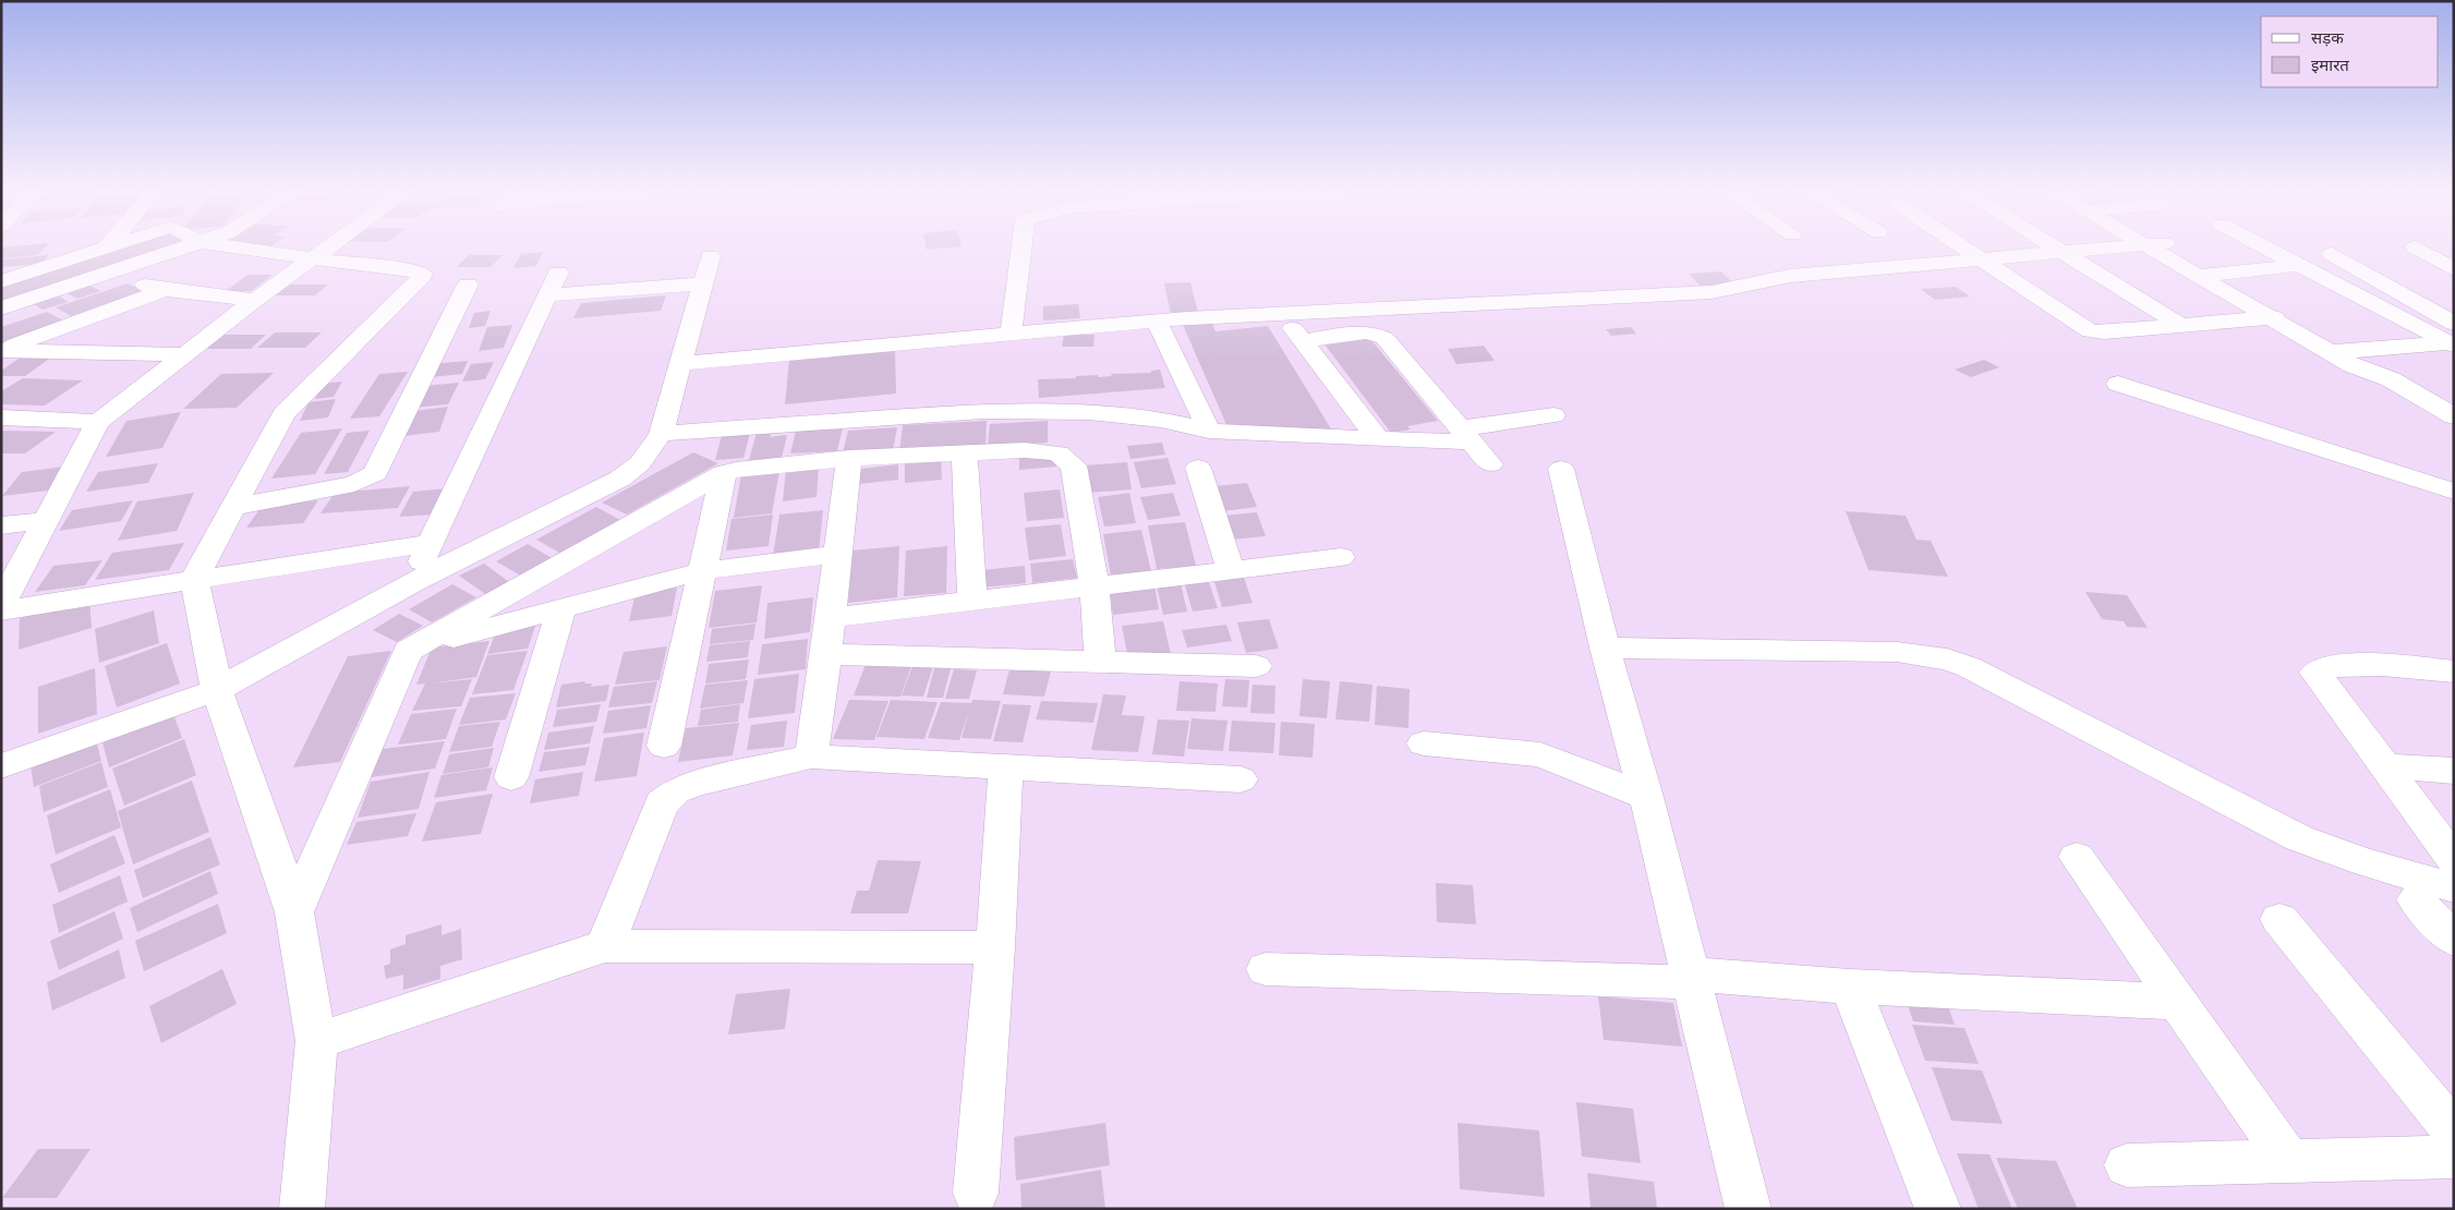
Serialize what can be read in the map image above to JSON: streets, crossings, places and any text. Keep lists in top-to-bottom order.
{
  "legend": ["सड़क", "इमारत"]
}
